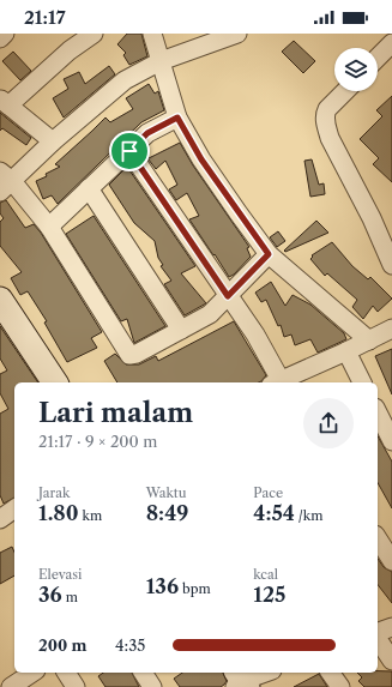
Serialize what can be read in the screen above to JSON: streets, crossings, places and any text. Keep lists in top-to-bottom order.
{
  "page": {
    "status": "21:17",
    "heading": ["Lari malam", "21:17 · 9 × 200 m"],
    "stats": [
      ["Jarak", "1.80 km"],
      ["Waktu", "8:49"],
      ["Pace", "4:54 /km"],
      ["Elevasi", "36 m"],
      ["136 bpm"],
      ["kcal", "125"]
    ],
    "list": [
      {
        "name": "200 m",
        "note": "4:35"
      }
    ]
  }
}
